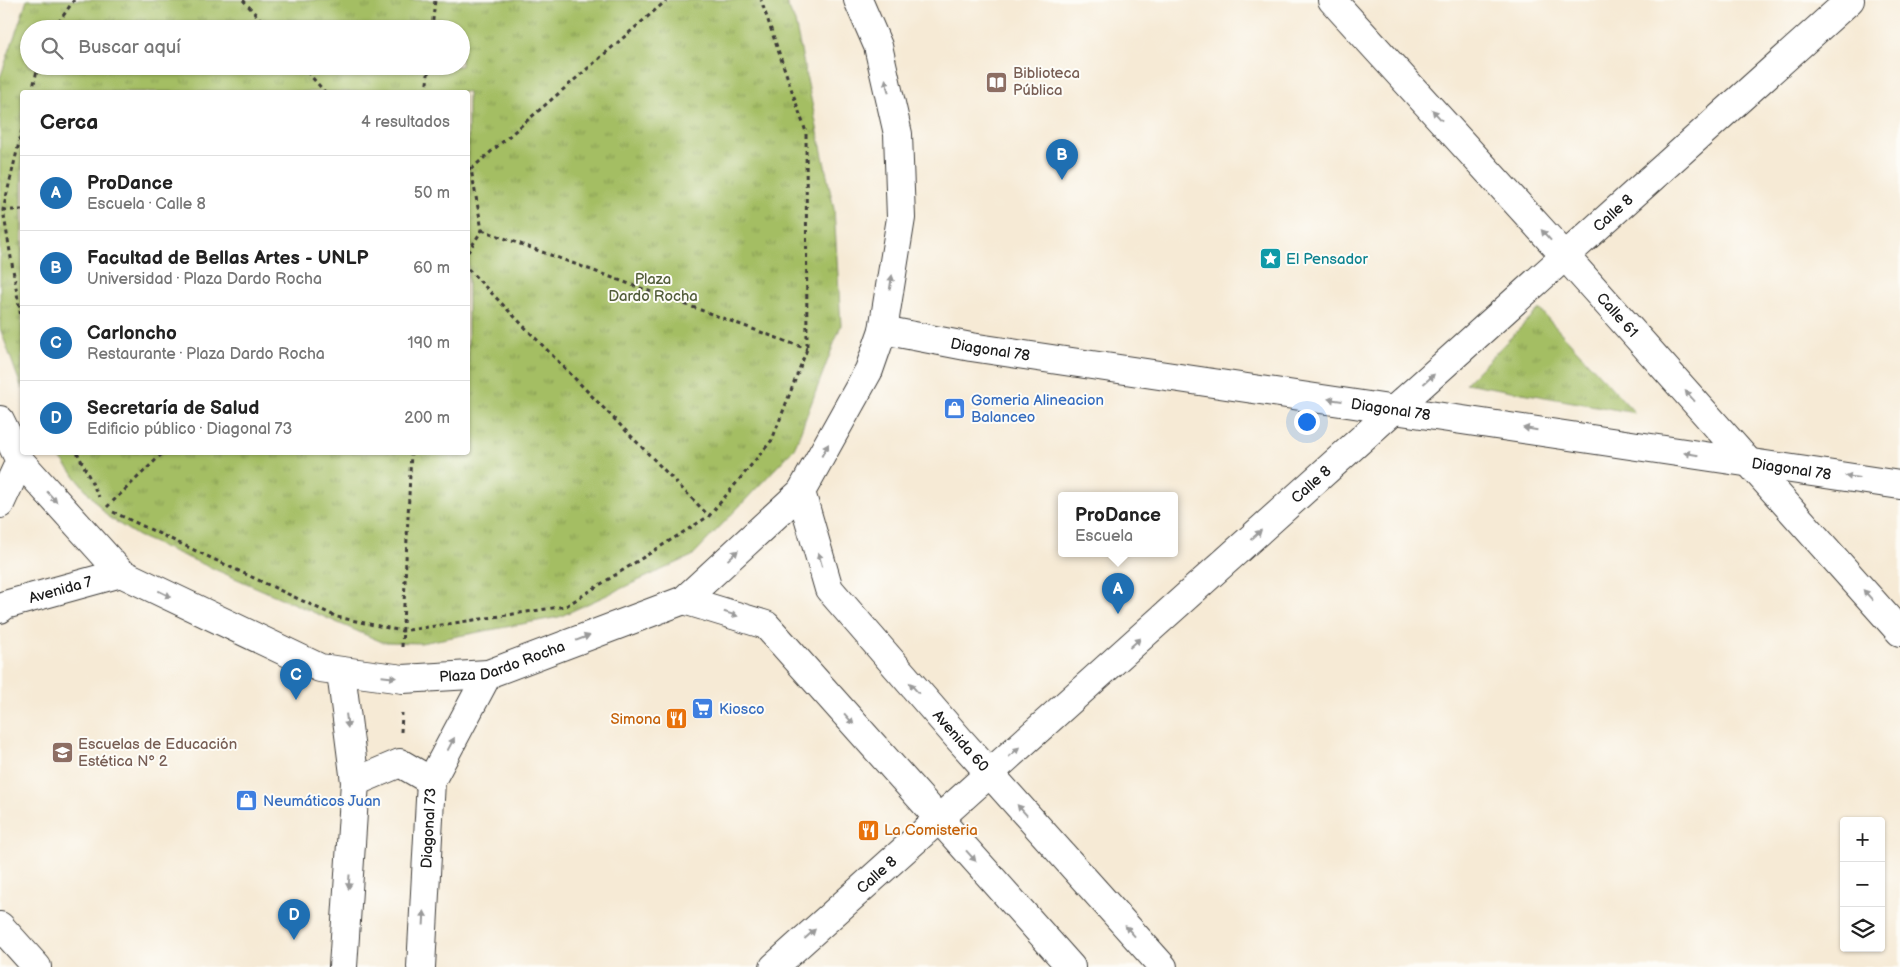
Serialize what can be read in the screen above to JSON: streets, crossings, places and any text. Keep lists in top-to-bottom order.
{
  "streets": {
    "main road": [
      "Calle 8",
      "Calle 61",
      "Diagonal 78",
      "Avenida 7",
      "Plaza Dardo Rocha",
      "Avenida 60",
      "Diagonal 73"
    ]
  },
  "crossings": [
    ["Calle 8", "Calle 61"],
    ["Calle 8", "Diagonal 78"],
    ["Calle 8", "Avenida 60"],
    ["Calle 61", "Diagonal 78"],
    ["Diagonal 78", "Plaza Dardo Rocha"],
    ["Avenida 7", "Plaza Dardo Rocha"],
    ["Plaza Dardo Rocha", "Avenida 60"],
    ["Plaza Dardo Rocha", "Diagonal 73"]
  ],
  "one_way": ["Calle 8", "Calle 61", "Diagonal 78"],
  "parks": ["Plaza Dardo Rocha"],
  "places": {
    "library": ["Biblioteca Pública"],
    "place": ["El Pensador"],
    "shop": ["Gomeria Alineacion Balanceo", "Neumáticos Juan"],
    "supermarket": ["Kiosco"],
    "restaurant": ["Simona", "La Comisteria"],
    "school or university": ["Escuelas de Educación Estética Nº 2"]
  },
  "page": {
    "search": "Buscar aquí",
    "heading": ["Cerca", "4 resultados"],
    "pins": [
      "B",
      "A",
      "C",
      "D"
    ],
    "list": [
      {
        "mark": "A",
        "name": "ProDance",
        "note": "Escuela · Calle 8",
        "value": "50 m"
      },
      {
        "mark": "B",
        "name": "Facultad de Bellas Artes - UNLP",
        "note": "Universidad · Plaza Dardo Rocha",
        "value": "60 m"
      },
      {
        "mark": "C",
        "name": "Carloncho",
        "note": "Restaurante · Plaza Dardo Rocha",
        "value": "190 m"
      },
      {
        "mark": "D",
        "name": "Secretaría de Salud",
        "note": "Edificio público · Diagonal 73",
        "value": "200 m"
      }
    ],
    "popup": ["ProDance", "Escuela"],
    "map_buttons": ["+", "−"]
  }
}
